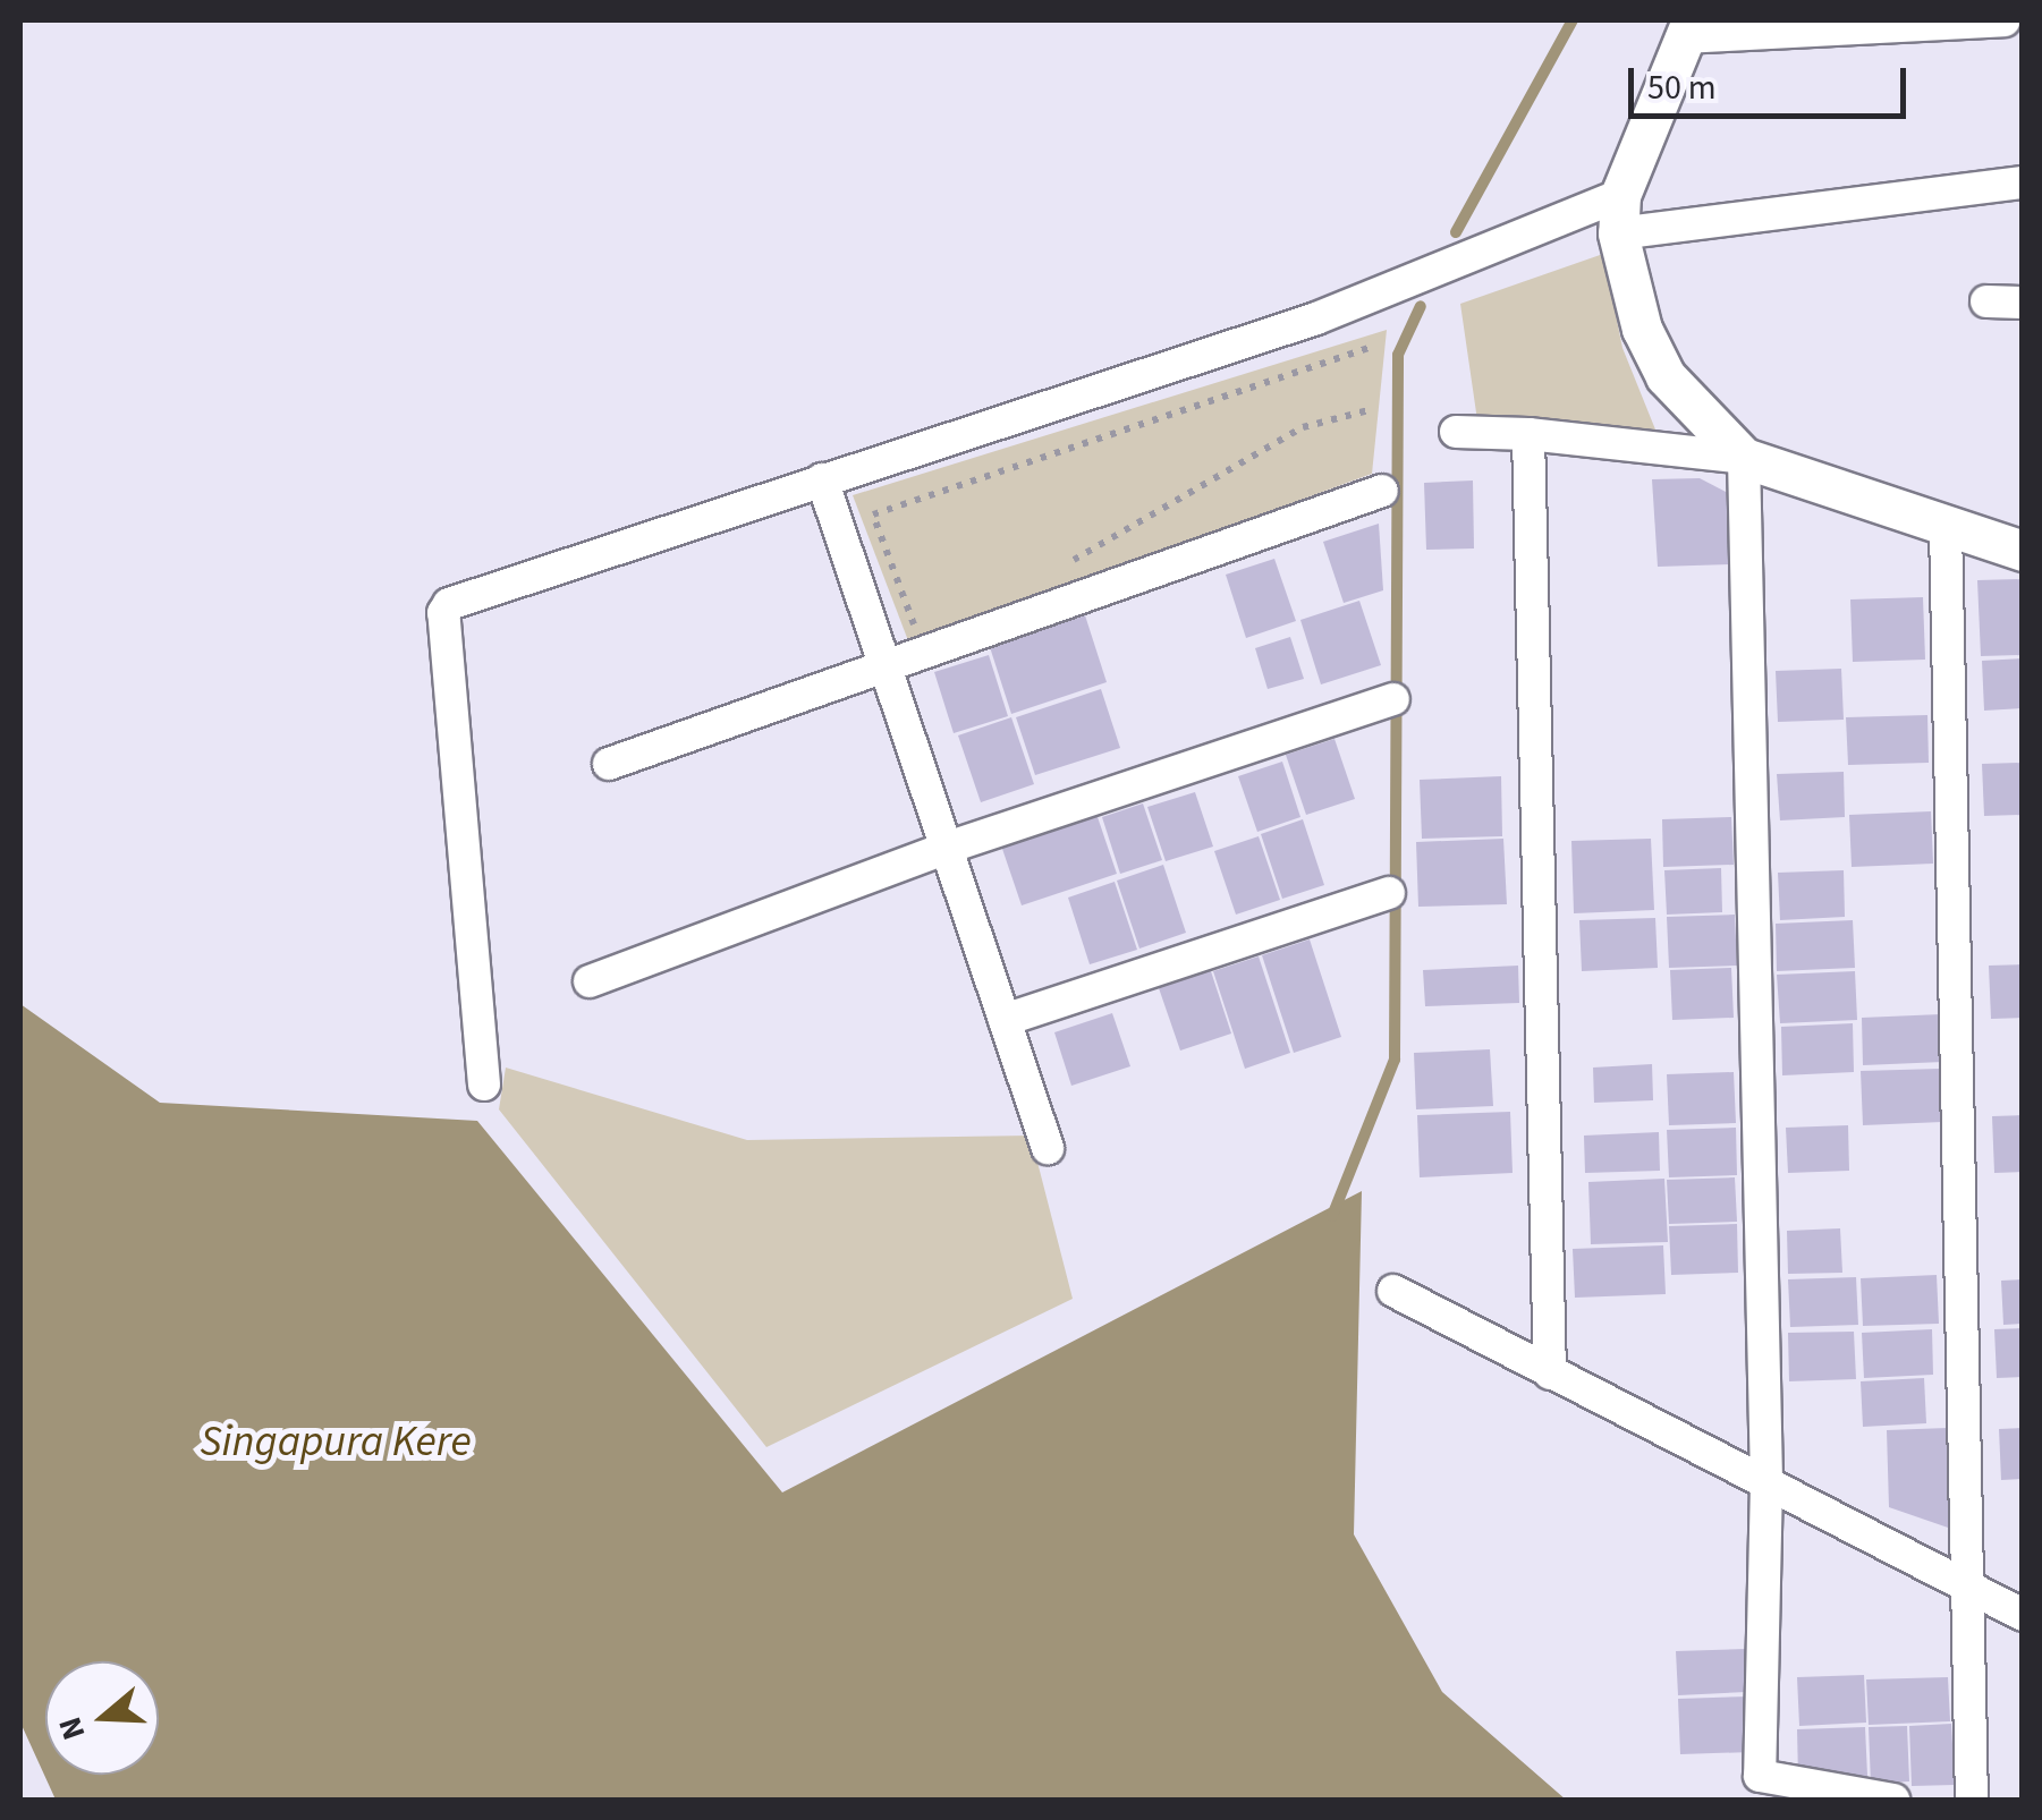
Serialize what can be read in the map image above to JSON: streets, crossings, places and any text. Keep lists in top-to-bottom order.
{
  "water": ["Singapura Kere"],
  "scale_bar": "50 m",
  "north": "left"
}
